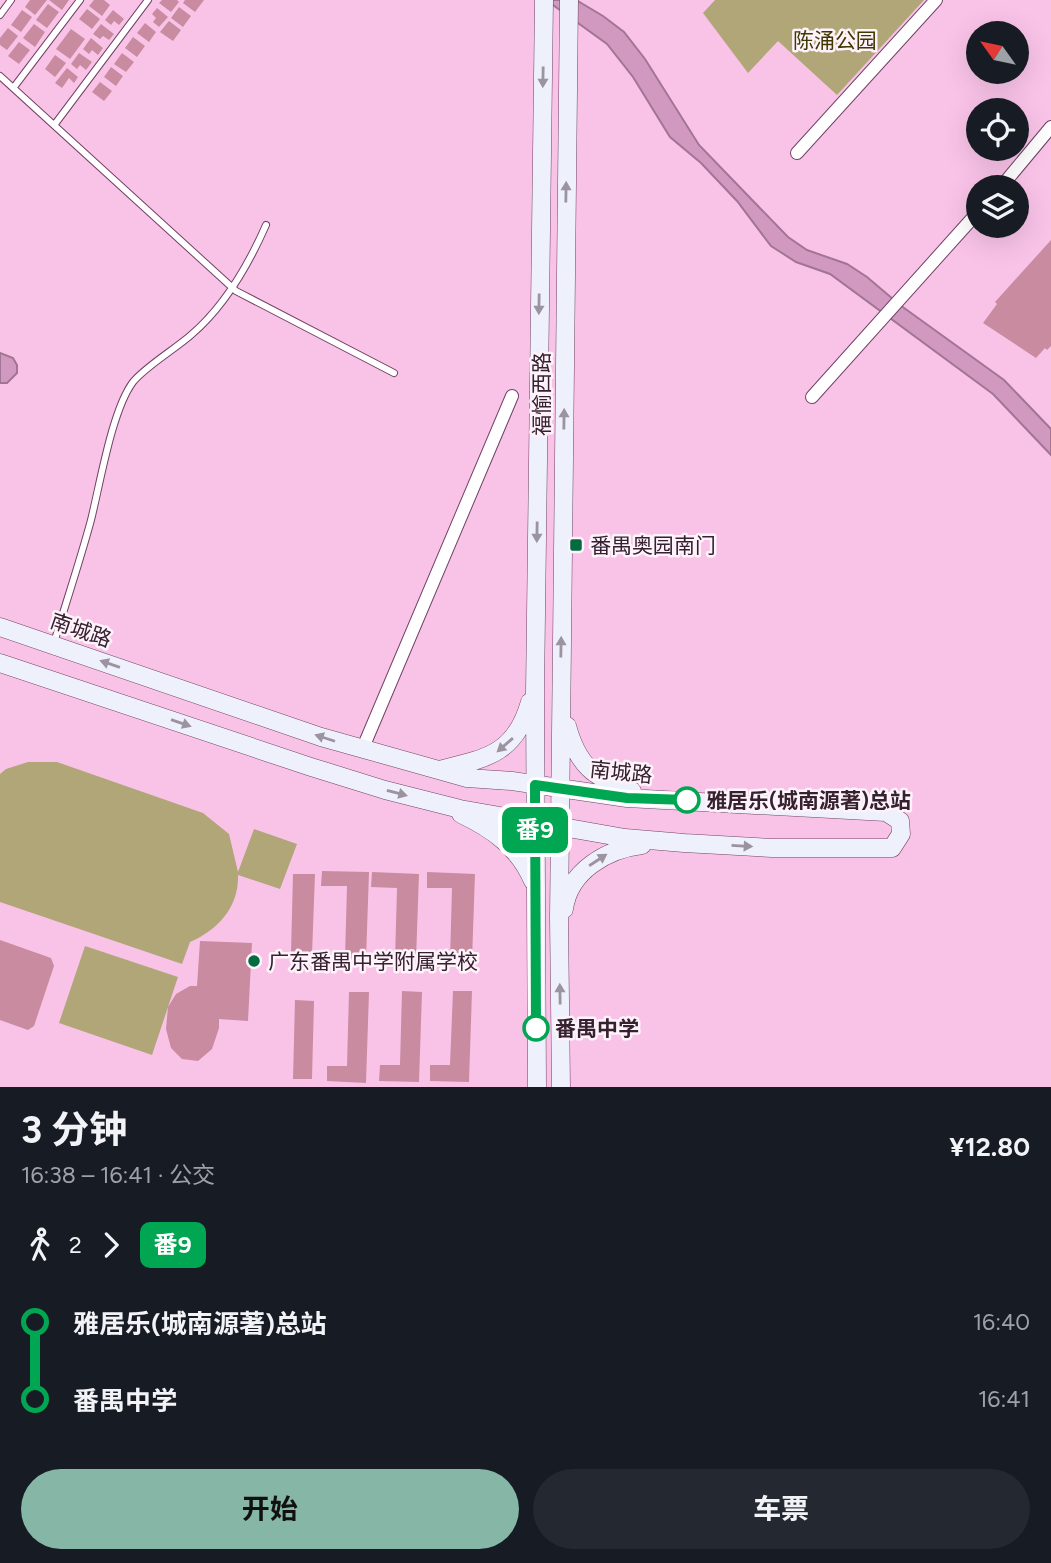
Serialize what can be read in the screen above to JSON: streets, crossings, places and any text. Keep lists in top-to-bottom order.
{
  "streets": {
    "street": ["福愉西路", "南城路"]
  },
  "crossings": [
    ["福愉西路", "南城路"]
  ],
  "parks": ["陈涌公园"],
  "places": {
    "transit": ["番禺奥园南门"],
    "other": ["雅居乐(城南源著)总站", "广东番禺中学附属学校", "番禺中学"]
  },
  "lines": ["bus line 番9"],
  "north": "top left",
  "page": {
    "on_map": "番9",
    "heading": ["3 分钟", "16:38 – 16:41 · 公交", "¥12.80"],
    "legs": ["2", "番9"],
    "list": [
      {
        "name": "雅居乐(城南源著)总站",
        "value": "16:40"
      },
      {
        "name": "番禺中学",
        "value": "16:41"
      }
    ],
    "buttons": ["开始", "车票"]
  }
}
